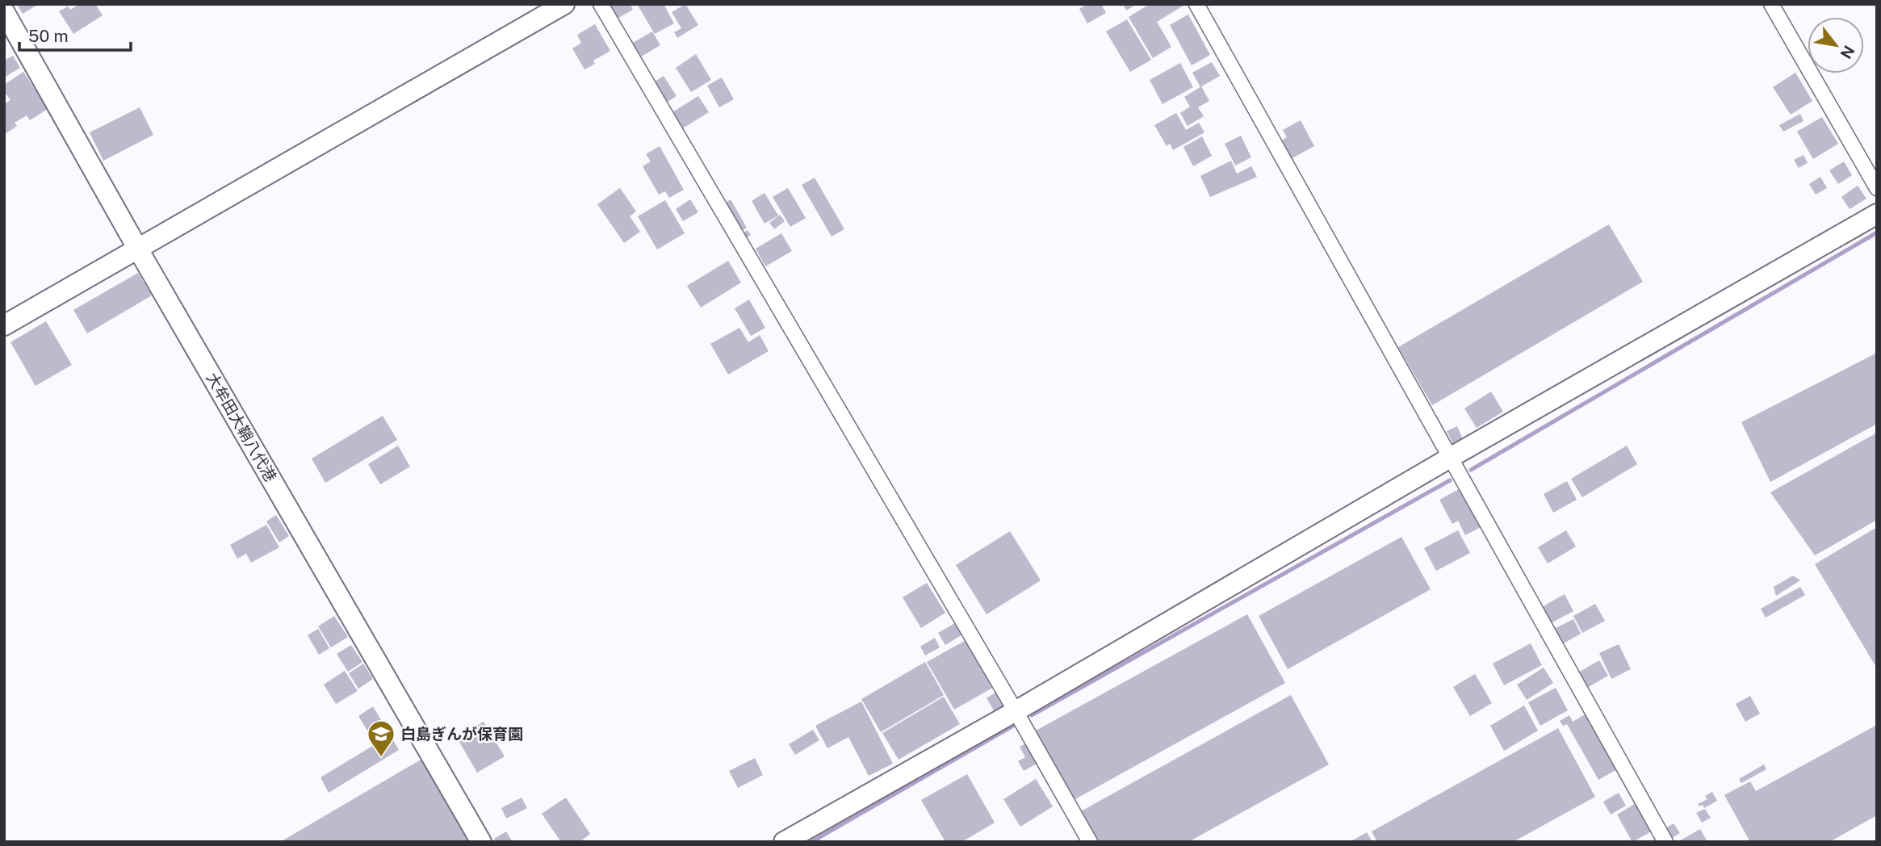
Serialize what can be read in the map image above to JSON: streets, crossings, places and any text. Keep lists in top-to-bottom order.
{
  "streets": {
    "street": ["大牟田大鞘八代港"]
  },
  "places": {
    "school or university": ["白島ぎんが保育園"]
  },
  "scale_bar": "50 m",
  "north": "bottom right"
}
